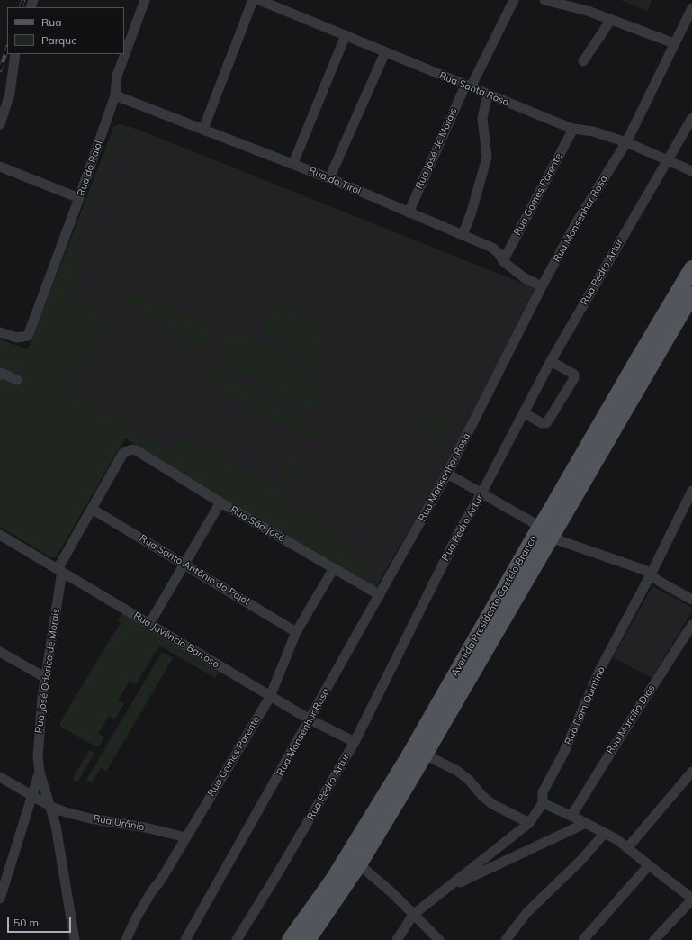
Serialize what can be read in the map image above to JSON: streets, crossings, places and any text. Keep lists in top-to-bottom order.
{
  "streets": {
    "main road": ["Avenida Presidente Castelo Branco"],
    "street": [
      "Rua Santa Rosa",
      "Rua José de Morais",
      "Rua do Paiol",
      "Rua do Tirol",
      "Rua Gomes Parente",
      "Rua Monsenhor Rosa",
      "Rua Pedro Artur",
      "Rua São José",
      "Rua Santo Antônio do Paiol",
      "Rua Juvêncio Barroso",
      "Rua José Odorico de Morais",
      "Rua Dom Quintino",
      "Rua Marcílio Dias",
      "Rua Urânio"
    ]
  },
  "crossings": [
    ["Rua Santa Rosa", "Rua José de Morais"],
    ["Rua Santa Rosa", "Rua Gomes Parente"],
    ["Rua Santa Rosa", "Rua Monsenhor Rosa"],
    ["Rua Santa Rosa", "Rua Pedro Artur"],
    ["Rua José de Morais", "Rua do Tirol"],
    ["Rua do Paiol", "Rua do Tirol"],
    ["Rua do Tirol", "Rua Gomes Parente"],
    ["Rua do Tirol", "Rua Monsenhor Rosa"],
    ["Rua Gomes Parente", "Rua São José"],
    ["Rua Gomes Parente", "Rua Santo Antônio do Paiol"],
    ["Rua Gomes Parente", "Rua Juvêncio Barroso"],
    ["Rua Gomes Parente", "Rua Urânio"],
    ["Rua Monsenhor Rosa", "Rua São José"],
    ["Rua Monsenhor Rosa", "Rua Juvêncio Barroso"],
    ["Rua Pedro Artur", "Rua Juvêncio Barroso"],
    ["Rua São José", "Rua José Odorico de Morais"],
    ["Rua Santo Antônio do Paiol", "Rua José Odorico de Morais"],
    ["Rua Juvêncio Barroso", "Rua José Odorico de Morais"],
    ["Rua José Odorico de Morais", "Rua Urânio"]
  ],
  "legend": ["Rua", "Parque"],
  "scale_bar": "50 m"
}
